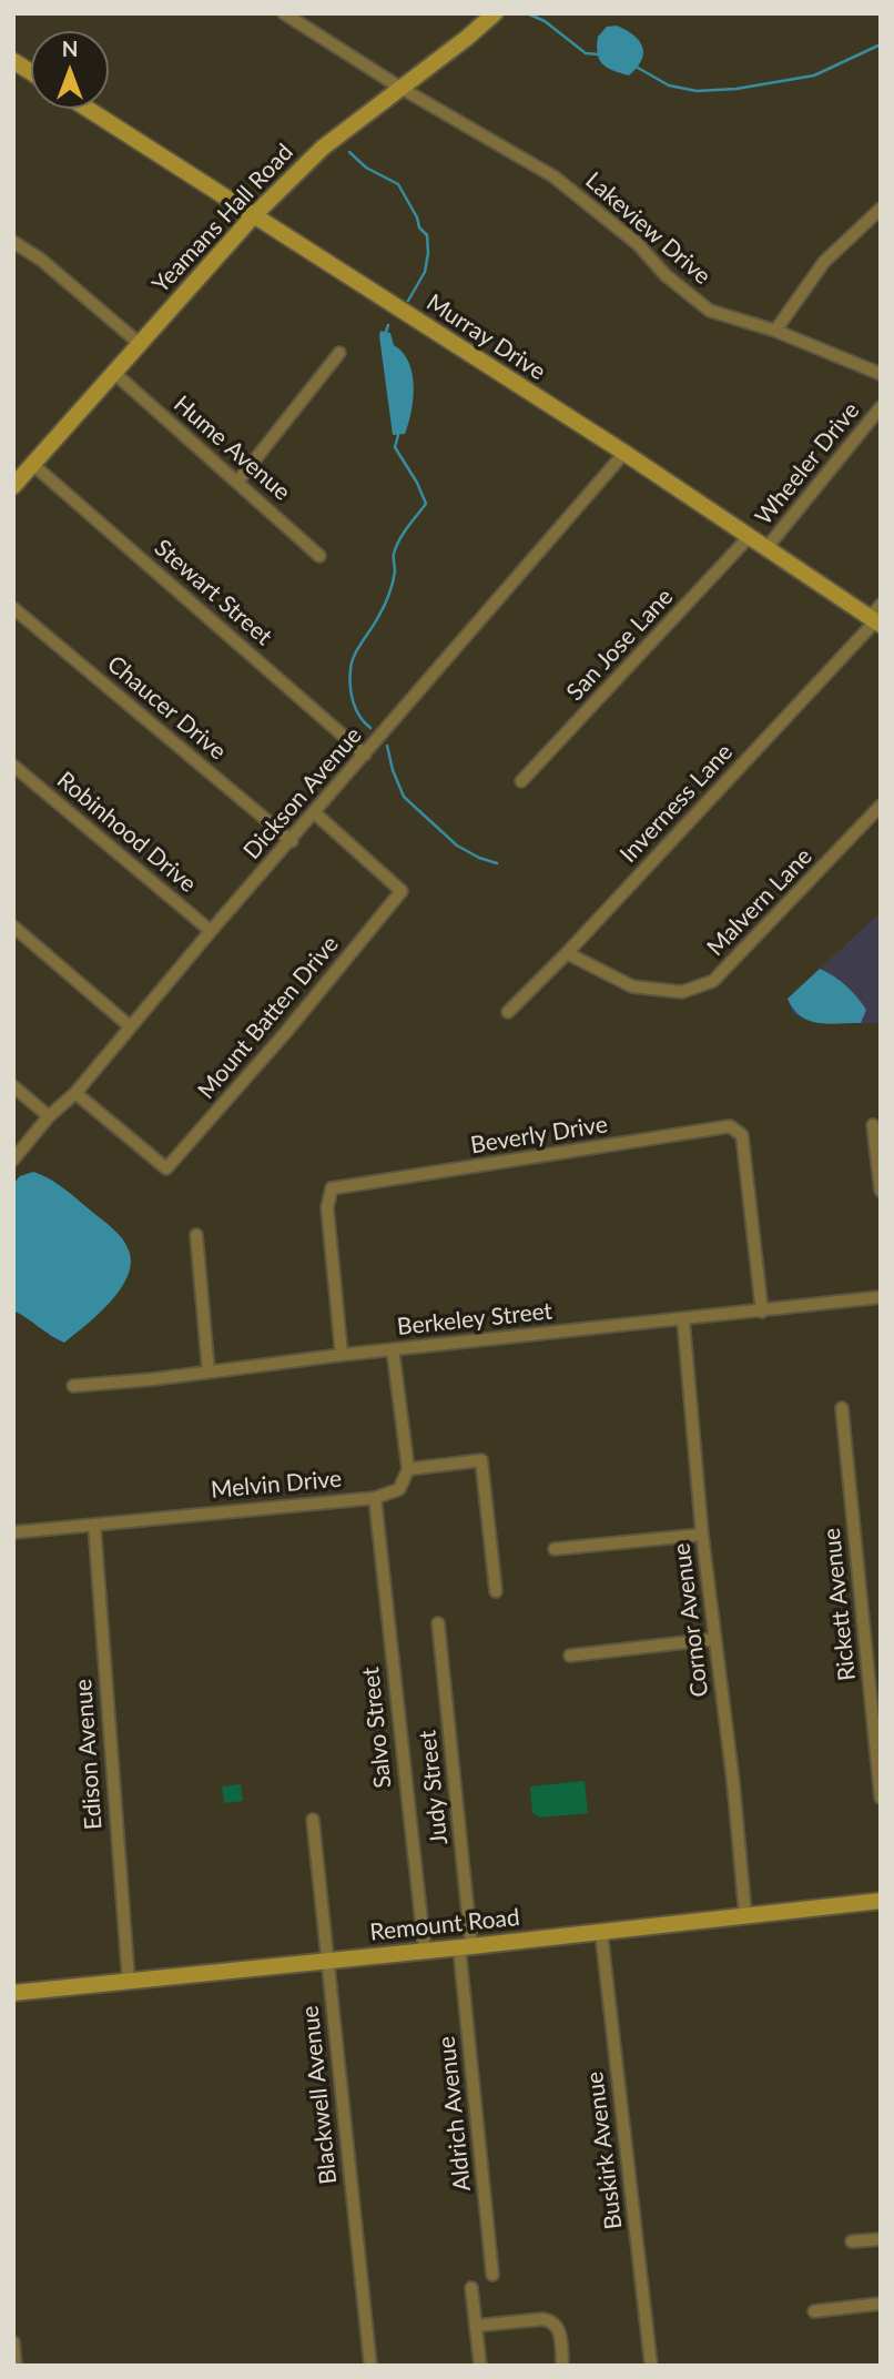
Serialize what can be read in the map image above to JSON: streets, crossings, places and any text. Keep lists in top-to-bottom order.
{
  "streets": {
    "street": [
      "Yeamans Hall Road",
      "Lakeview Drive",
      "Murray Drive",
      "Hume Avenue",
      "Wheeler Drive",
      "Stewart Street",
      "San Jose Lane",
      "Chaucer Drive",
      "Dickson Avenue",
      "Inverness Lane",
      "Robinhood Drive",
      "Malvern Lane",
      "Mount Batten Drive",
      "Beverly Drive",
      "Berkeley Street",
      "Melvin Drive",
      "Rickett Avenue",
      "Cornor Avenue",
      "Salvo Street",
      "Edison Avenue",
      "Judy Street",
      "Remount Road",
      "Blackwell Avenue",
      "Aldrich Avenue",
      "Buskirk Avenue"
    ]
  },
  "crossings": [
    ["Yeamans Hall Road", "Lakeview Drive"],
    ["Yeamans Hall Road", "Murray Drive"],
    ["Yeamans Hall Road", "Hume Avenue"],
    ["Yeamans Hall Road", "Stewart Street"],
    ["Murray Drive", "Wheeler Drive"],
    ["Murray Drive", "San Jose Lane"],
    ["Murray Drive", "Dickson Avenue"],
    ["Murray Drive", "Inverness Lane"],
    ["Stewart Street", "Dickson Avenue"],
    ["Chaucer Drive", "Dickson Avenue"],
    ["Dickson Avenue", "Robinhood Drive"],
    ["Dickson Avenue", "Mount Batten Drive"],
    ["Inverness Lane", "Malvern Lane"],
    ["Beverly Drive", "Berkeley Street"],
    ["Berkeley Street", "Cornor Avenue"],
    ["Melvin Drive", "Salvo Street"],
    ["Melvin Drive", "Edison Avenue"],
    ["Cornor Avenue", "Remount Road"],
    ["Salvo Street", "Remount Road"],
    ["Edison Avenue", "Remount Road"],
    ["Judy Street", "Remount Road"],
    ["Judy Street", "Aldrich Avenue"],
    ["Remount Road", "Blackwell Avenue"],
    ["Remount Road", "Aldrich Avenue"],
    ["Remount Road", "Buskirk Avenue"]
  ],
  "north": "top"
}
